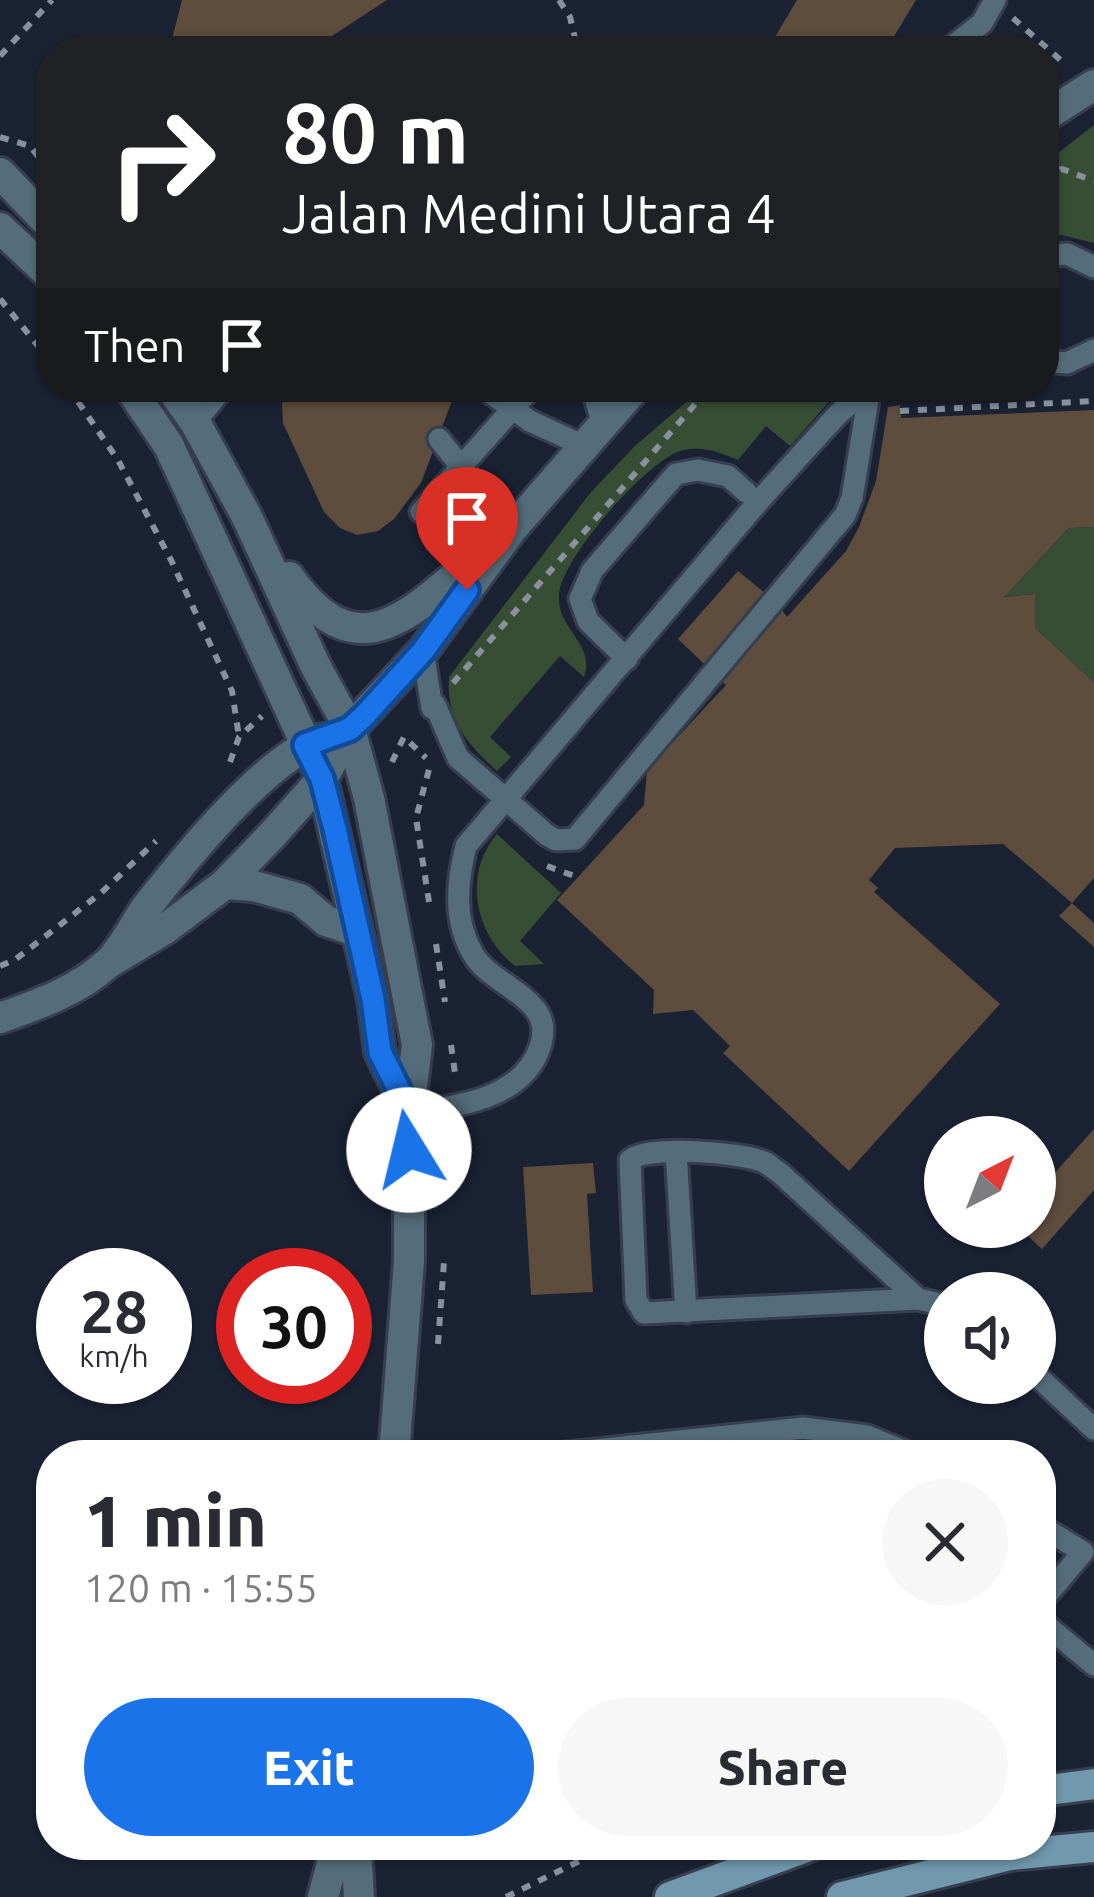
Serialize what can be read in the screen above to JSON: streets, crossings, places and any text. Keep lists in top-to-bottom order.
{
  "north": "top right",
  "page": {
    "turn": ["80 m", "Jalan Medini Utara 4"],
    "then": "Then",
    "speed": "28 km/h",
    "limit": "30",
    "heading": ["1 min", "120 m · 15:55"],
    "buttons": ["Exit", "Share"]
  }
}
